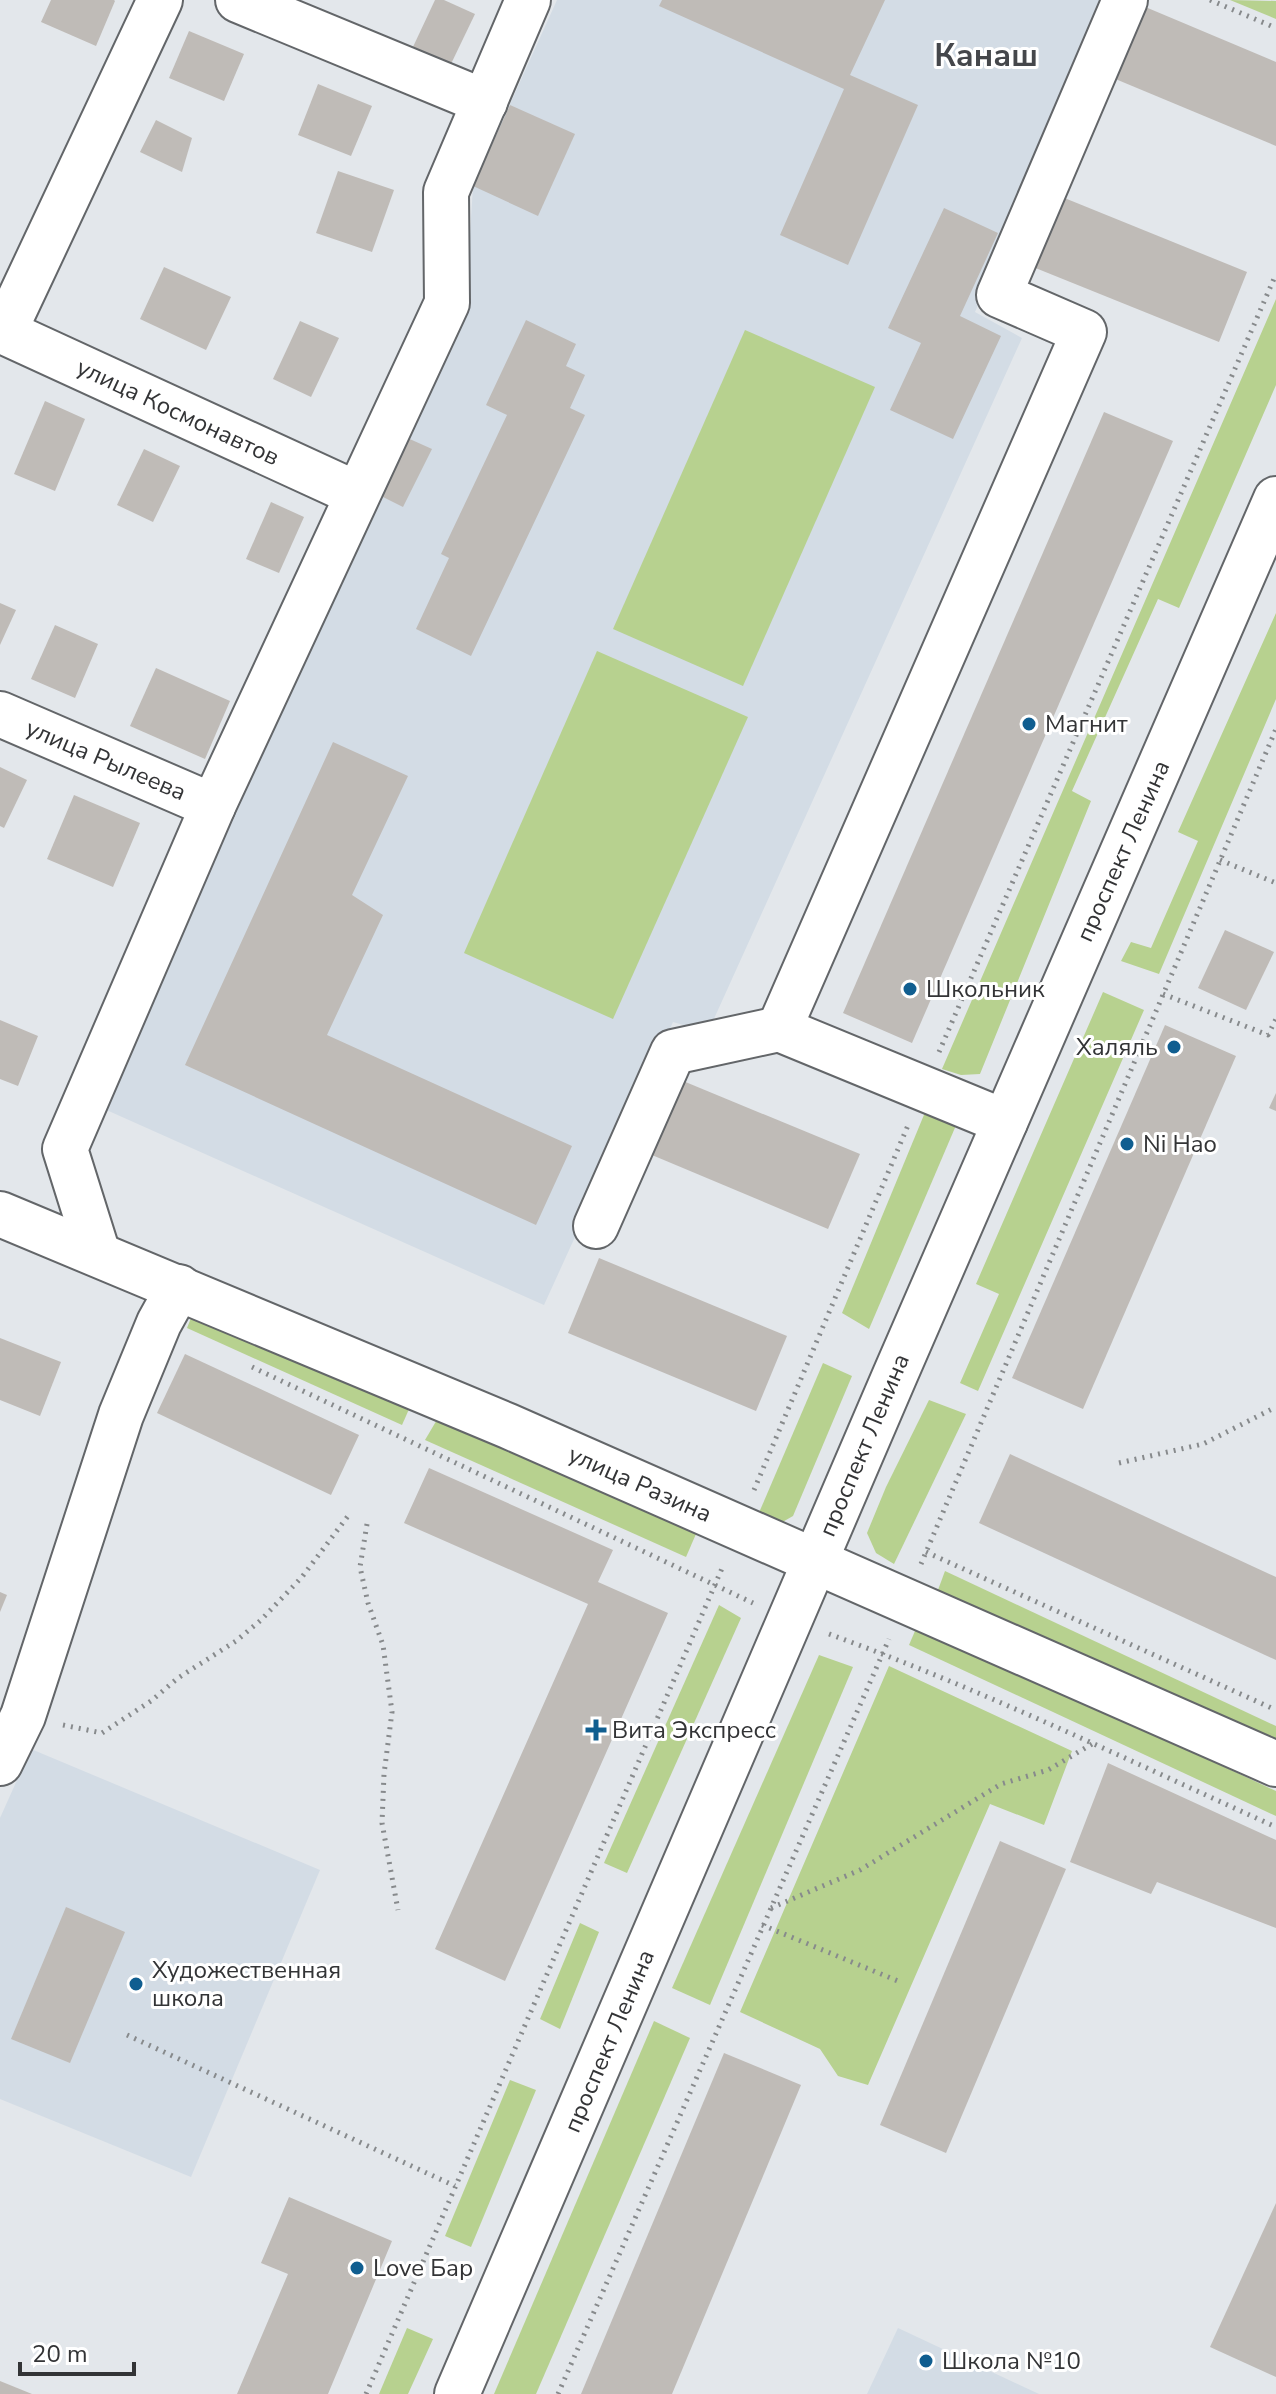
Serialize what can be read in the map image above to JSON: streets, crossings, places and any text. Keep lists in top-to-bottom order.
{
  "streets": {
    "street": [
      "улица Космонавтов",
      "улица Рылеева",
      "проспект Ленина",
      "улица Разина"
    ]
  },
  "crossings": [
    ["проспект Ленина", "улица Разина"]
  ],
  "districts": ["Канаш"],
  "places": {
    "other": [
      "Магнит",
      "Школьник",
      "Халяль",
      "Ni Hao",
      "Художественная школа",
      "Love Бар",
      "Школа №10"
    ],
    "health": ["Вита Экспресс"]
  },
  "scale_bar": "20 m"
}
